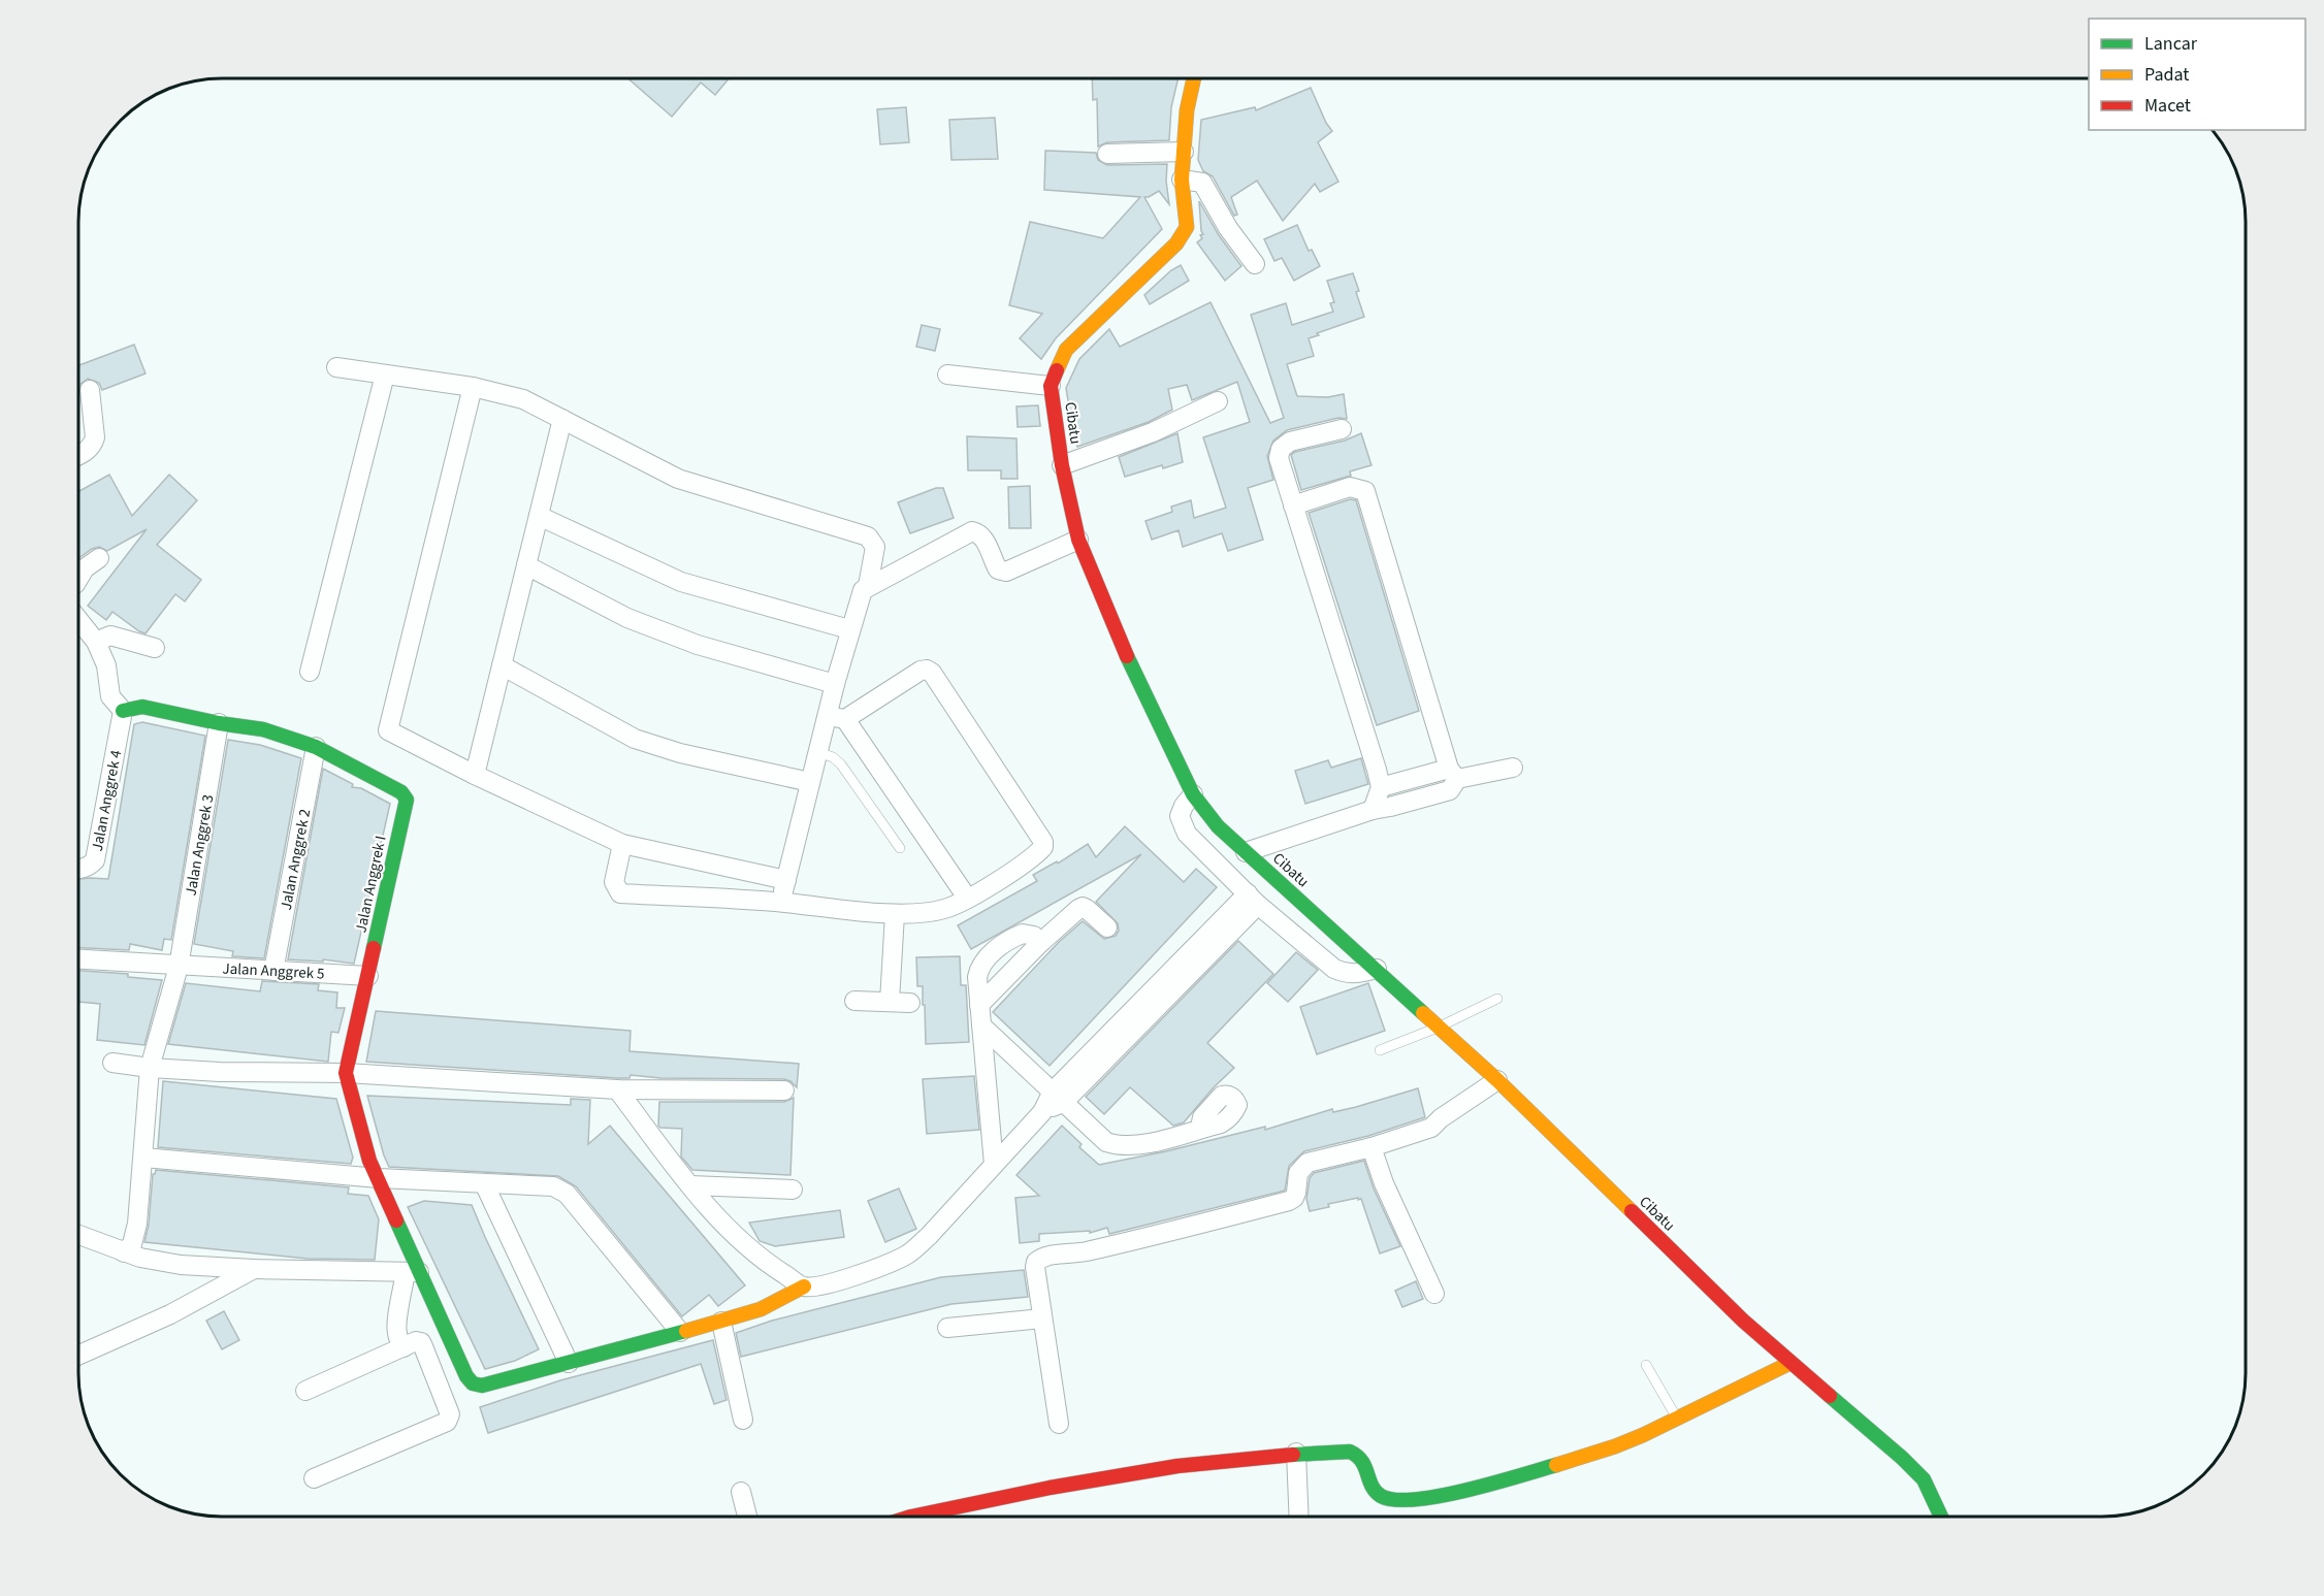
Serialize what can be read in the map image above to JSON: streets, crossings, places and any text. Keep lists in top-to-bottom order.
{
  "streets": {
    "street": [
      "Cibatu",
      "Jalan Anggrek 4",
      "Jalan Anggrek 3",
      "Jalan Anggrek 2",
      "Jalan Anggrek I",
      "Jalan Anggrek 5"
    ]
  },
  "crossings": [
    ["Jalan Anggrek 3", "Jalan Anggrek 5"],
    ["Jalan Anggrek 2", "Jalan Anggrek I"],
    ["Jalan Anggrek 2", "Jalan Anggrek 5"],
    ["Jalan Anggrek I", "Jalan Anggrek 5"]
  ],
  "legend": ["Lancar", "Padat", "Macet"]
}
